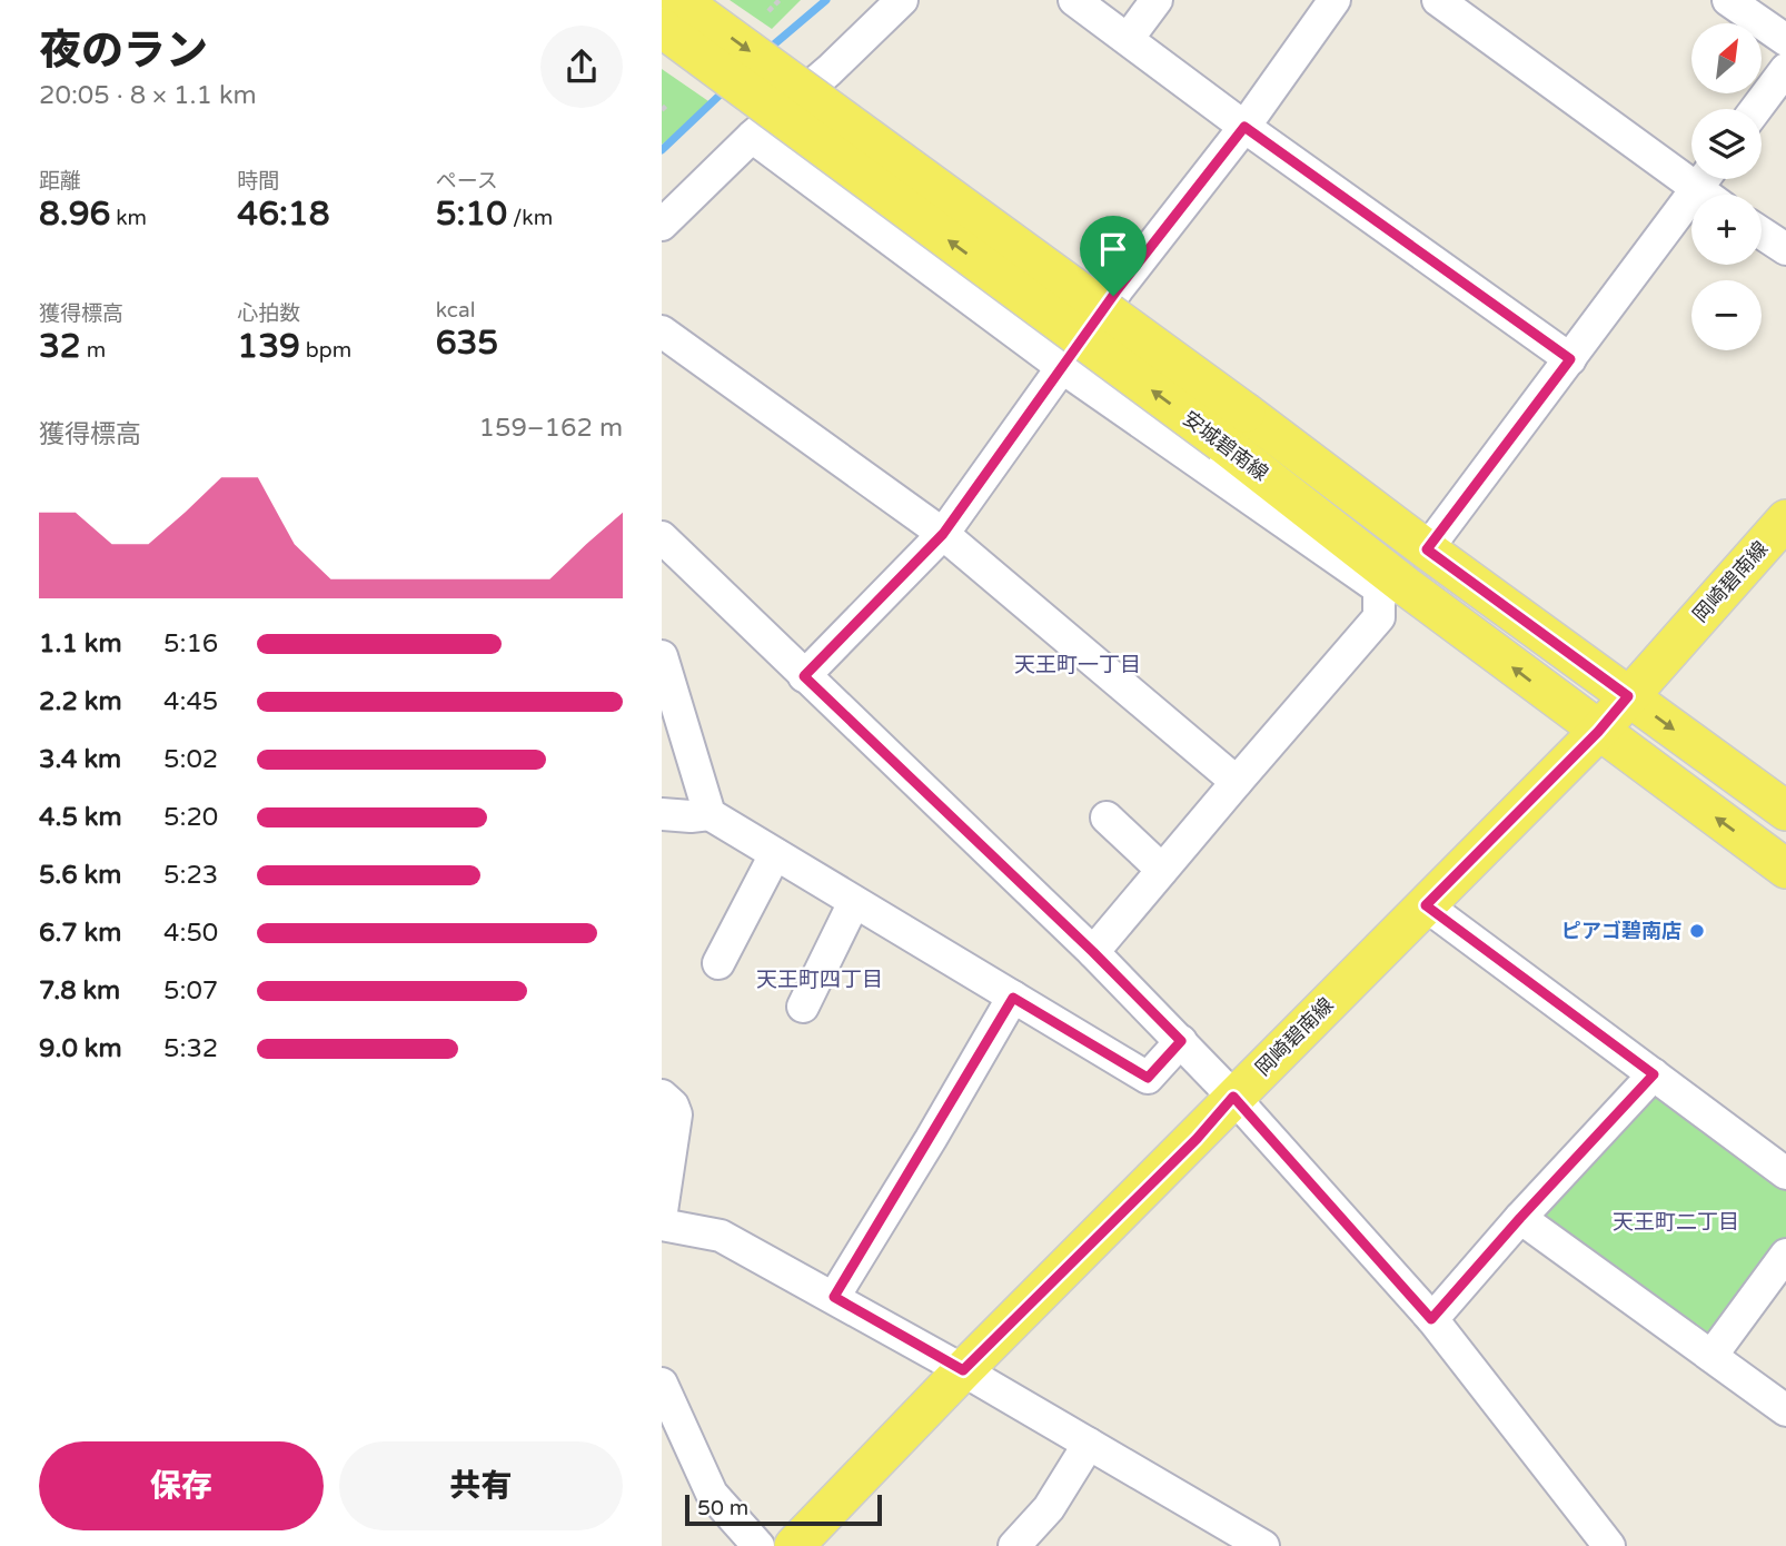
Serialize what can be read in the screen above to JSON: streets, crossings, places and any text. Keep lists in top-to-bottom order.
{
  "streets": {
    "main road": ["安城碧南線", "岡崎碧南線"]
  },
  "crossings": [
    ["安城碧南線", "岡崎碧南線"]
  ],
  "districts": ["天王町一丁目", "天王町四丁目", "天王町二丁目"],
  "places": ["ピアゴ碧南店"],
  "scale_bar": "50 m",
  "north": "top right",
  "page": {
    "heading": ["夜のラン", "20:05 · 8 × 1.1 km"],
    "map_buttons": ["+", "−"],
    "stats": [
      ["距離", "8.96 km"],
      ["時間", "46:18"],
      ["ペース", "5:10 /km"],
      ["獲得標高", "32 m"],
      ["心拍数", "139 bpm"],
      ["kcal", "635"]
    ],
    "chart": ["獲得標高", "159–162 m"],
    "list": [
      {
        "name": "1.1 km",
        "note": "5:16"
      },
      {
        "name": "2.2 km",
        "note": "4:45"
      },
      {
        "name": "3.4 km",
        "note": "5:02"
      },
      {
        "name": "4.5 km",
        "note": "5:20"
      },
      {
        "name": "5.6 km",
        "note": "5:23"
      },
      {
        "name": "6.7 km",
        "note": "4:50"
      },
      {
        "name": "7.8 km",
        "note": "5:07"
      },
      {
        "name": "9.0 km",
        "note": "5:32"
      }
    ],
    "buttons": ["保存", "共有"],
    "scale": "50 m"
  }
}
